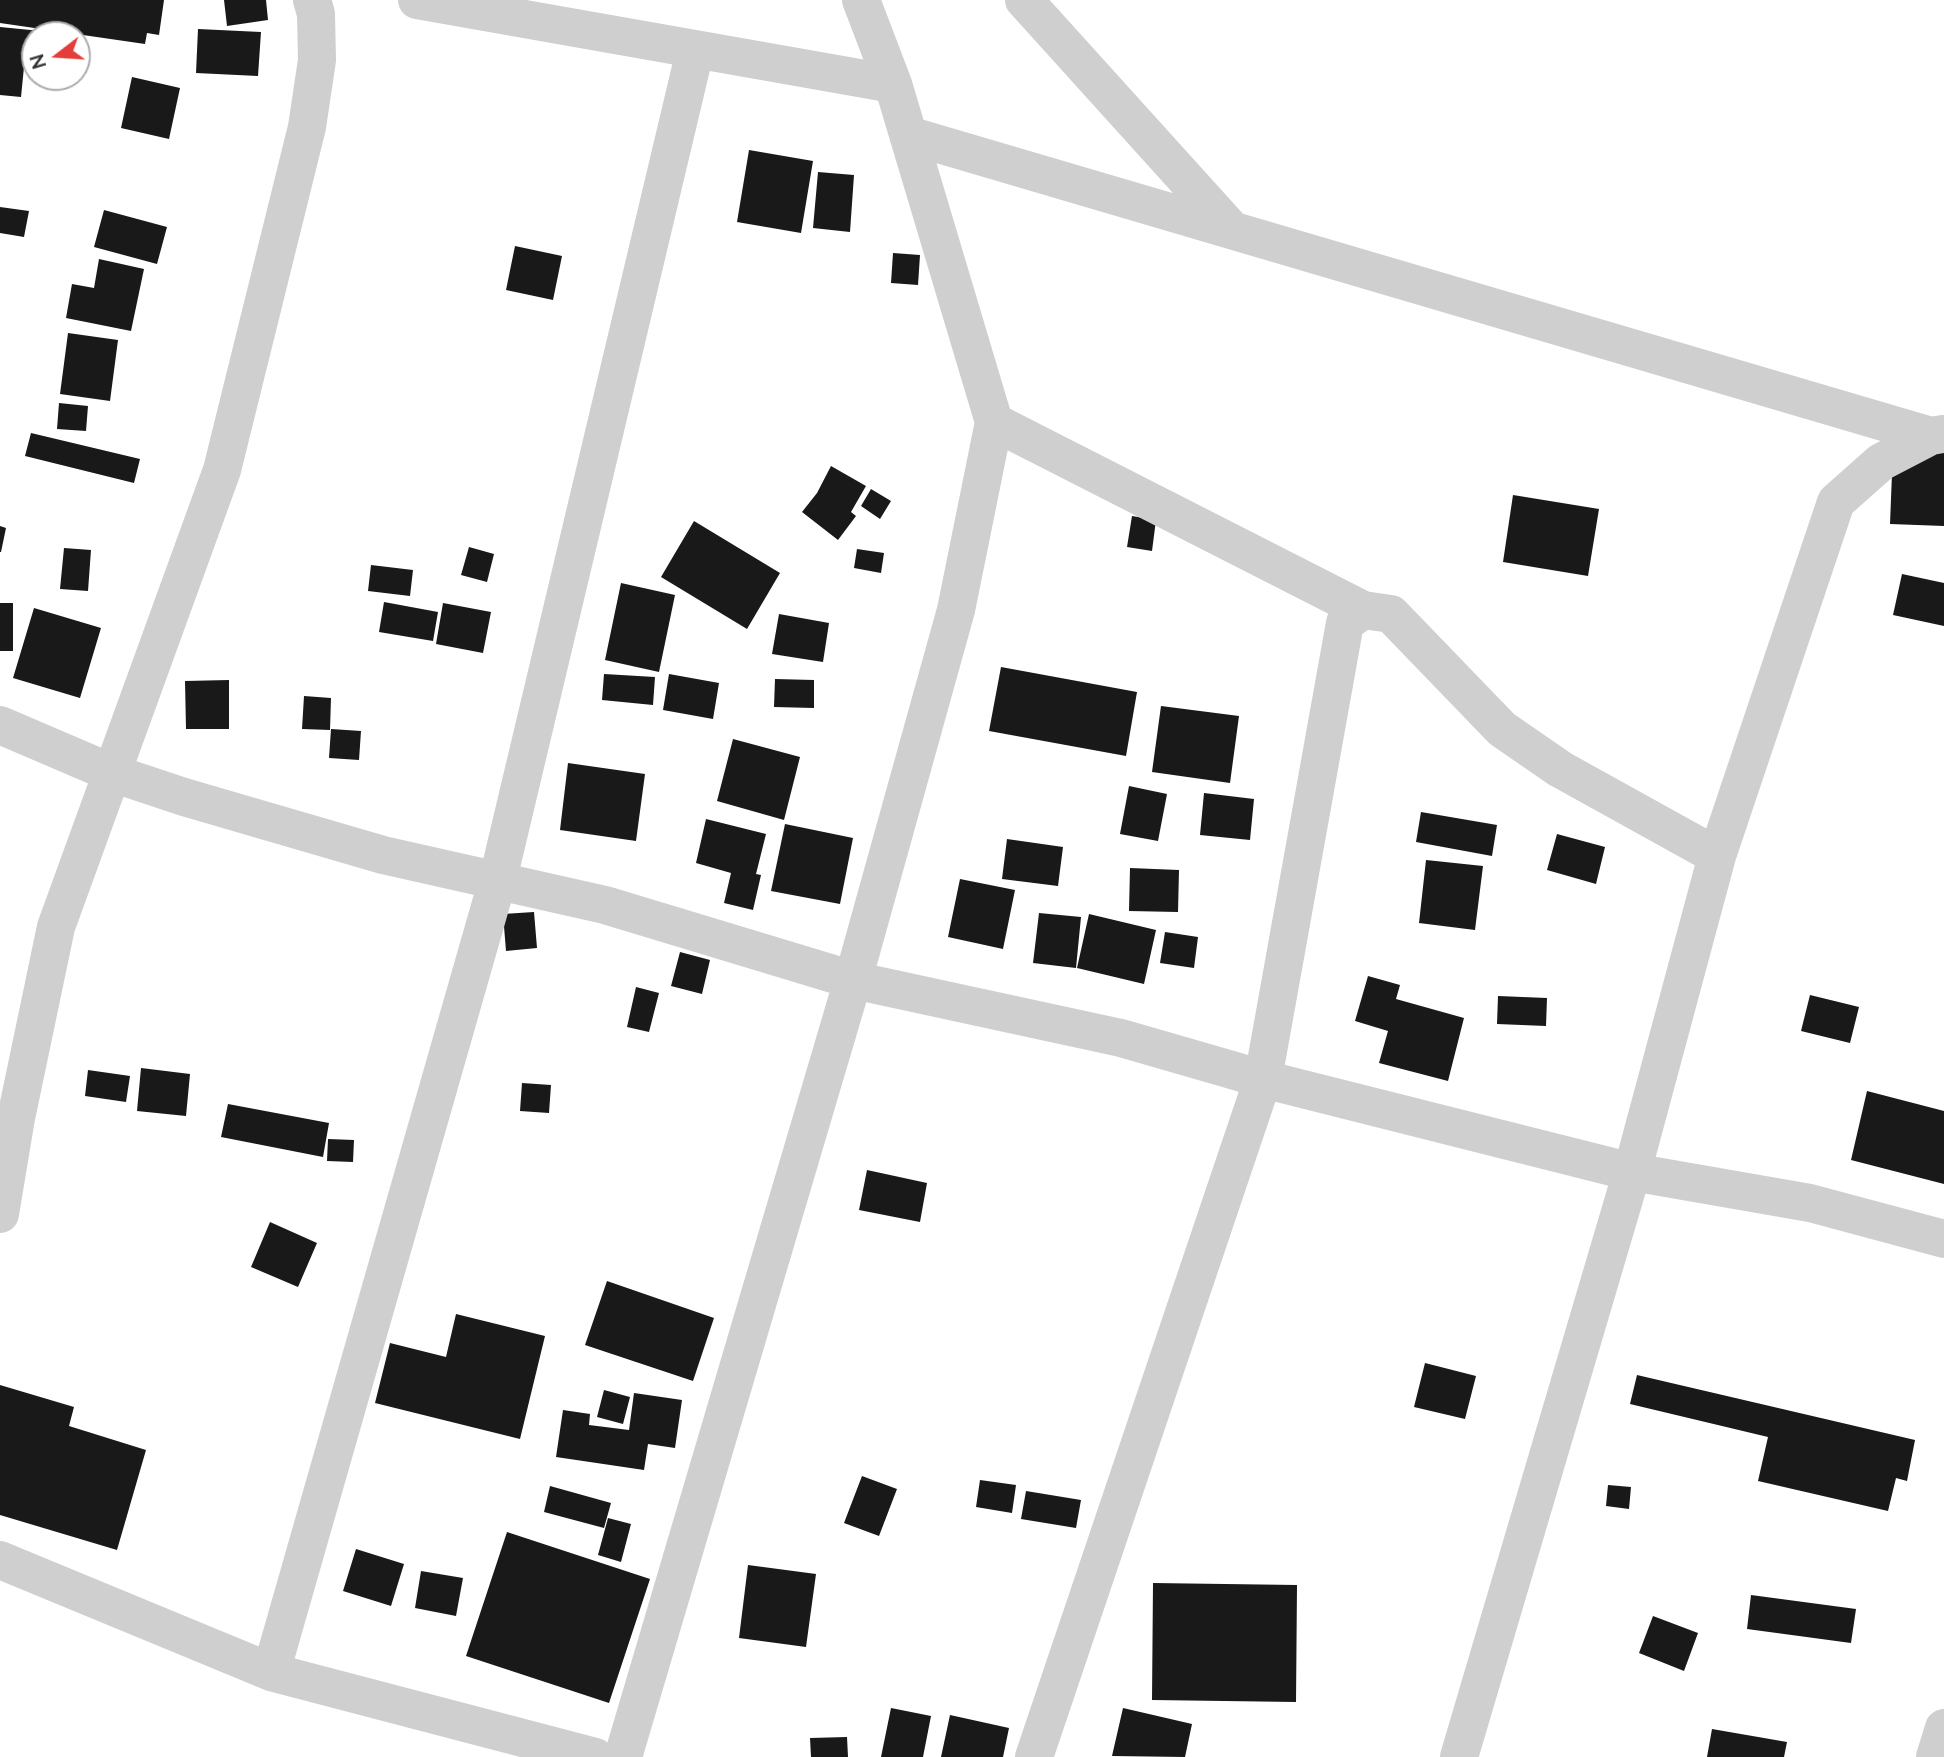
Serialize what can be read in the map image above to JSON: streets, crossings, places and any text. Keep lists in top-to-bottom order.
{
  "north": "left"
}
